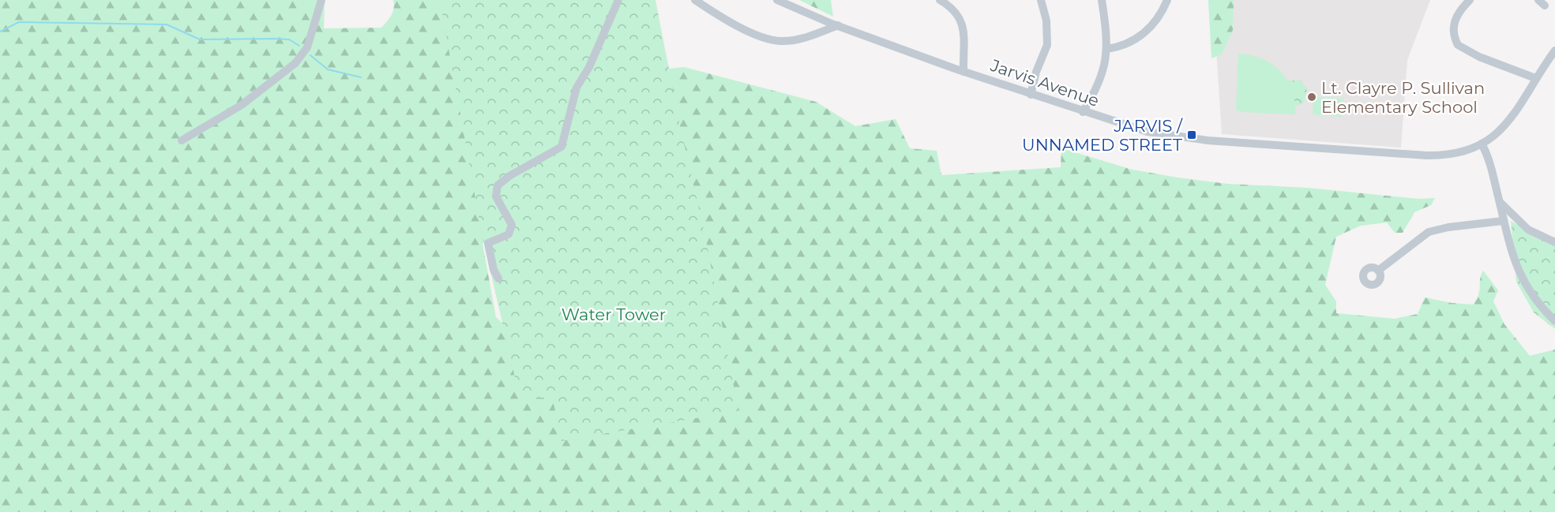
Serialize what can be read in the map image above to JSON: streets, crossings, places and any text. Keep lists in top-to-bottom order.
{
  "streets": {
    "street": ["Jarvis Avenue"]
  },
  "parks": ["Water Tower"],
  "places": {
    "other": ["Lt. Clayre P. Sullivan Elementary School"],
    "transit": ["JARVIS / UNNAMED STREET"]
  }
}
